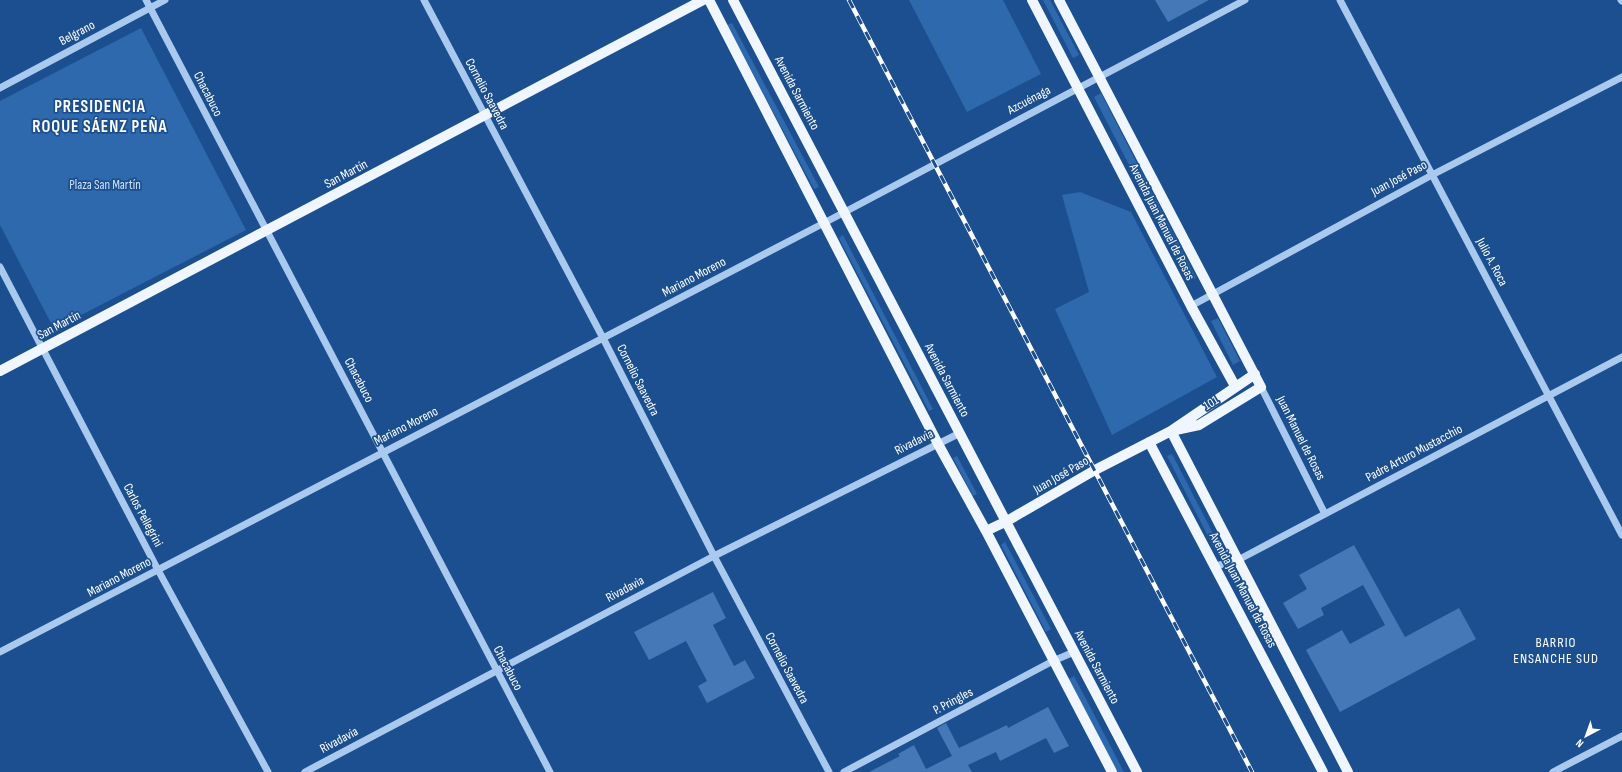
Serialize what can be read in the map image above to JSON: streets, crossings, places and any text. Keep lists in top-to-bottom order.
{
  "streets": {
    "main road": [
      "Avenida Sarmiento",
      "San Martín",
      "Juan José Paso",
      "Avenida Juan Manuel de Rosas",
      "101",
      "Juan Manuel de Rosas"
    ],
    "street": [
      "Belgrano",
      "Chacabuco",
      "Cornelio Saavedra",
      "Azcuénaga",
      "Julio A. Roca",
      "Mariano Moreno",
      "Rivadavia",
      "Padre Arturo Mustacchio",
      "Carlos Pellegrini",
      "P. Pringles"
    ]
  },
  "crossings": [
    ["Belgrano", "Chacabuco"],
    ["Avenida Sarmiento", "Azcuénaga"],
    ["Avenida Sarmiento", "Juan José Paso"],
    ["Avenida Sarmiento", "Rivadavia"],
    ["Avenida Sarmiento", "P. Pringles"],
    ["Chacabuco", "San Martín"],
    ["Chacabuco", "Mariano Moreno"],
    ["Chacabuco", "Rivadavia"],
    ["Cornelio Saavedra", "San Martín"],
    ["Cornelio Saavedra", "Mariano Moreno"],
    ["Cornelio Saavedra", "Rivadavia"],
    ["Azcuénaga", "Avenida Juan Manuel de Rosas"],
    ["Azcuénaga", "Mariano Moreno"],
    ["San Martín", "Carlos Pellegrini"],
    ["Juan José Paso", "Avenida Juan Manuel de Rosas"],
    ["Juan José Paso", "Julio A. Roca"],
    ["Avenida Juan Manuel de Rosas", "101"],
    ["Avenida Juan Manuel de Rosas", "Juan Manuel de Rosas"],
    ["Avenida Juan Manuel de Rosas", "Padre Arturo Mustacchio"],
    ["Julio A. Roca", "Padre Arturo Mustacchio"],
    ["Mariano Moreno", "Carlos Pellegrini"],
    ["101", "Juan Manuel de Rosas"],
    ["Juan Manuel de Rosas", "Padre Arturo Mustacchio"]
  ],
  "districts": ["PRESIDENCIA ROQUE SÁENZ PEÑA", "BARRIO ENSANCHE SUD"],
  "parks": ["Plaza San Martín"],
  "north": "bottom left"
}
